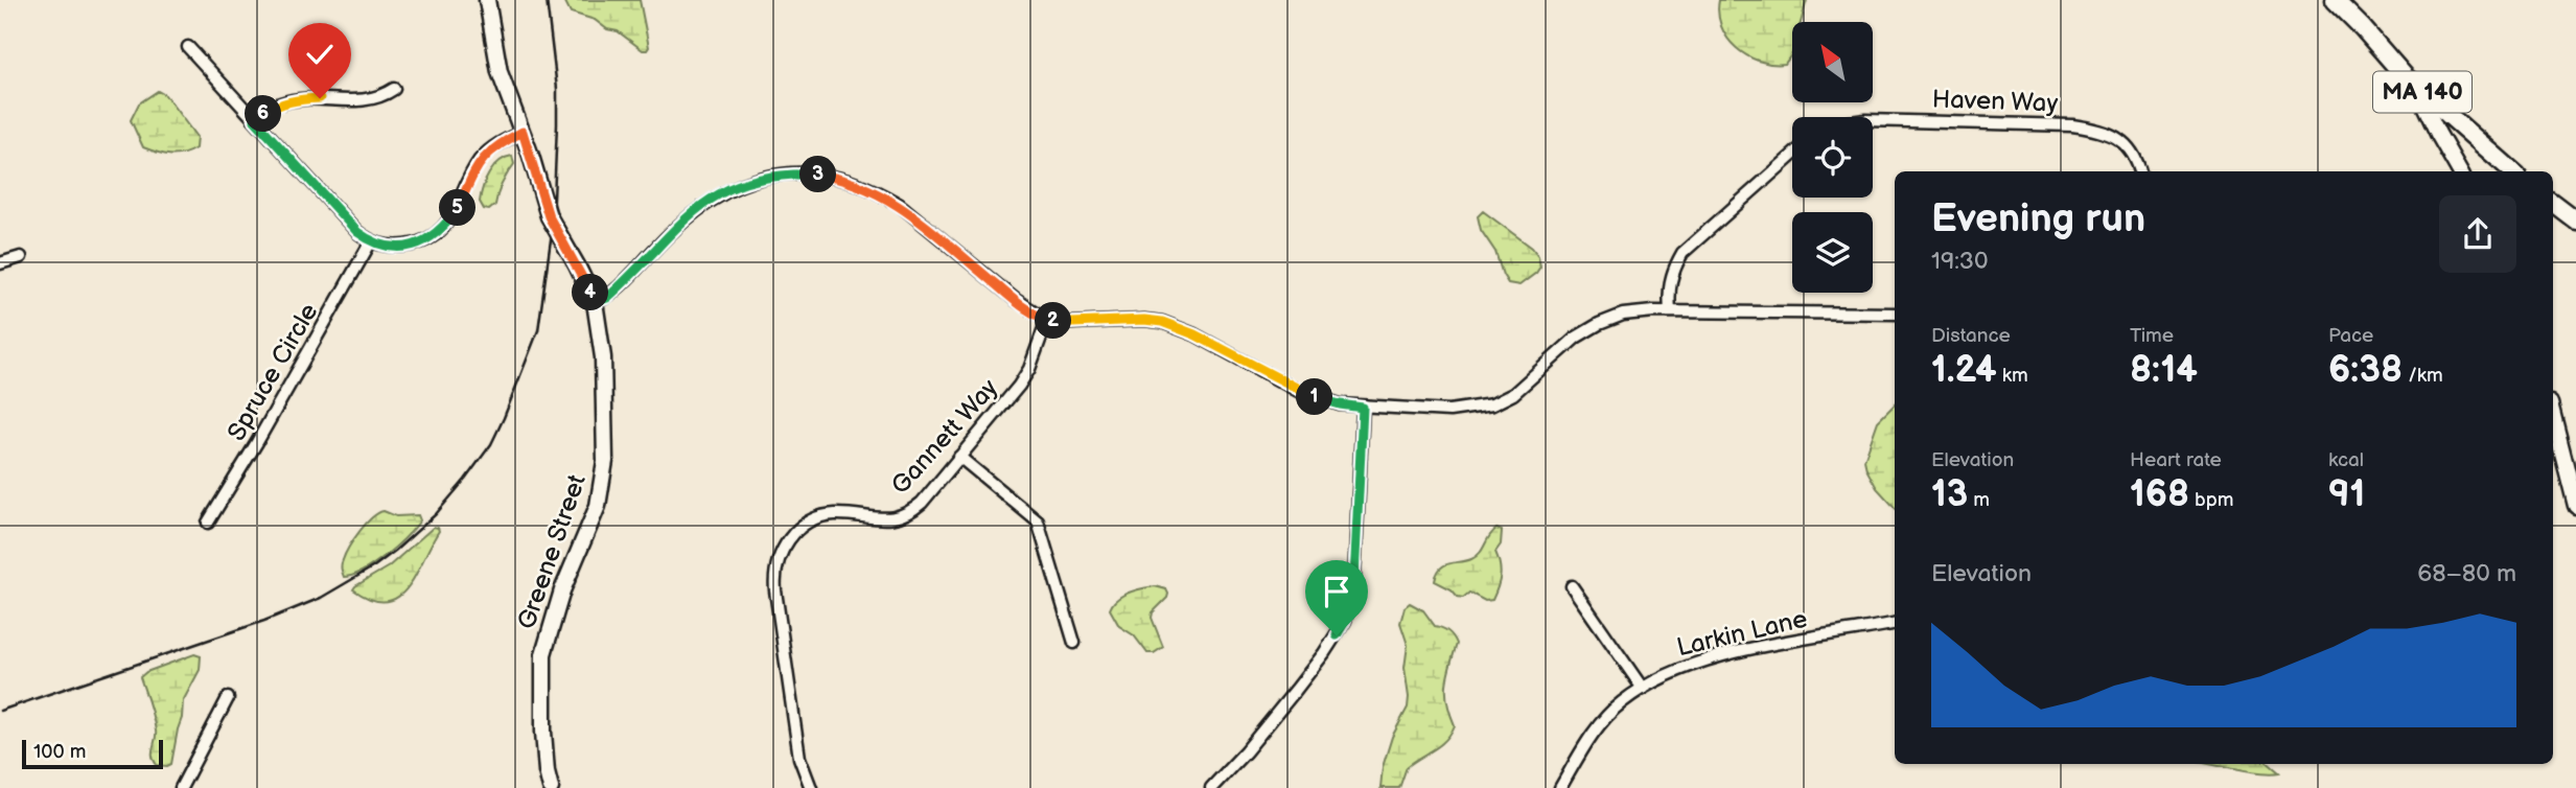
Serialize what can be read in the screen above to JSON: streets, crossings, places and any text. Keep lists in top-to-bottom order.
{
  "streets": {
    "main road": ["MA 140"],
    "street": [
      "Haven Way",
      "Spruce Circle",
      "Gannett Way",
      "Greene Street",
      "Larkin Lane"
    ]
  },
  "scale_bar": "100 m",
  "north": "top left",
  "page": {
    "pins": [
      "6",
      "3",
      "5",
      "4",
      "2",
      "1"
    ],
    "heading": ["Evening run", "19:30"],
    "stats": [
      ["Distance", "1.24 km"],
      ["Time", "8:14"],
      ["Pace", "6:38 /km"],
      ["Elevation", "13 m"],
      ["Heart rate", "168 bpm"],
      ["kcal", "91"]
    ],
    "chart": ["Elevation", "68–80 m"],
    "scale": "100 m"
  }
}
